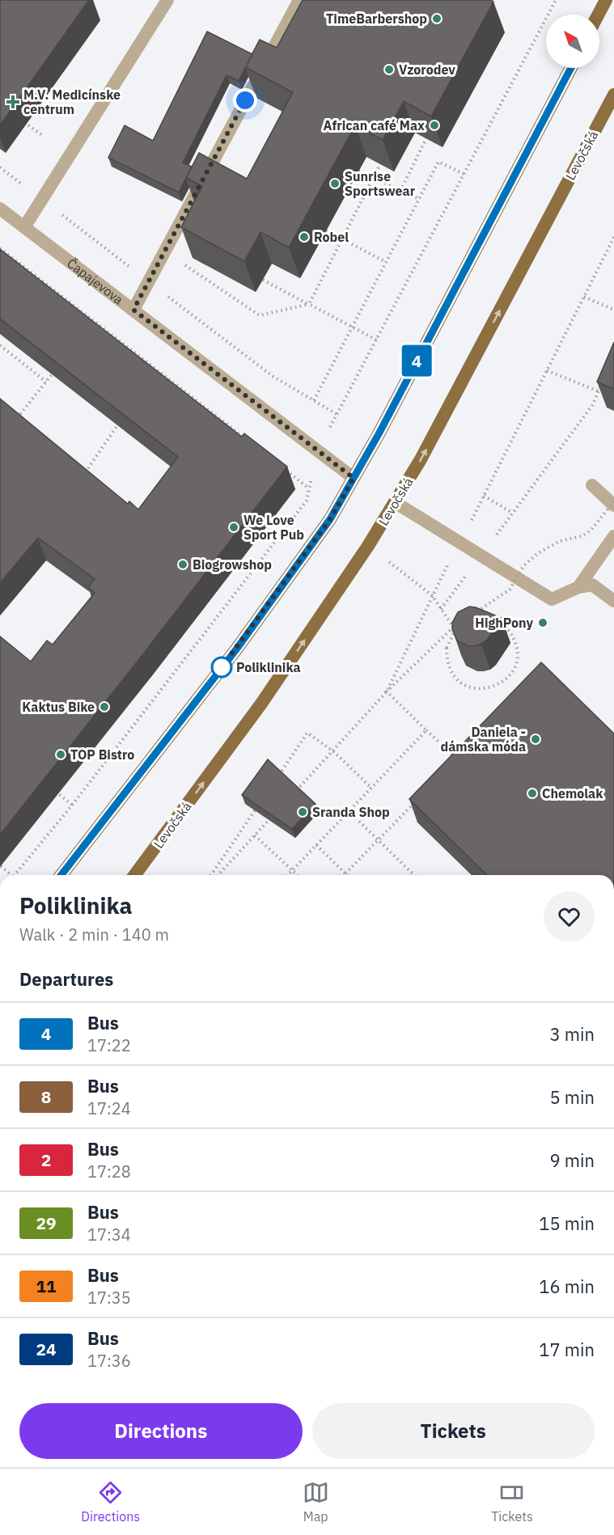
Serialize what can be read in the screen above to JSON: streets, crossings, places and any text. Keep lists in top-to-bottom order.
{
  "streets": {
    "main road": ["Levočská"],
    "street": ["Čapajevova"]
  },
  "places": {
    "other": [
      "TimeBarbershop",
      "Vzorodev",
      "African café Max",
      "Sunrise Sportswear",
      "Robel",
      "We Love Sport Pub",
      "Biogrowshop",
      "HighPony",
      "Poliklinika",
      "Kaktus Bike",
      "Daniela - dámska móda",
      "TOP Bistro",
      "Chemolak",
      "Sranda Shop"
    ],
    "health": ["M.V. Medicínske centrum"]
  },
  "lines": ["bus line 4"],
  "north": "top left",
  "page": {
    "on_map": "4",
    "heading": [
      ["Poliklinika", "Walk · 2 min · 140 m"],
      "Departures"
    ],
    "list": [
      {
        "mark": "4",
        "name": "Bus",
        "note": "17:22",
        "value": "3 min"
      },
      {
        "mark": "8",
        "name": "Bus",
        "note": "17:24",
        "value": "5 min"
      },
      {
        "mark": "2",
        "name": "Bus",
        "note": "17:28",
        "value": "9 min"
      },
      {
        "mark": "29",
        "name": "Bus",
        "note": "17:34",
        "value": "15 min"
      },
      {
        "mark": "11",
        "name": "Bus",
        "note": "17:35",
        "value": "16 min"
      },
      {
        "mark": "24",
        "name": "Bus",
        "note": "17:36",
        "value": "17 min"
      }
    ],
    "buttons": ["Directions", "Tickets"],
    "tabs": ["Directions", "Map", "Tickets"]
  }
}
